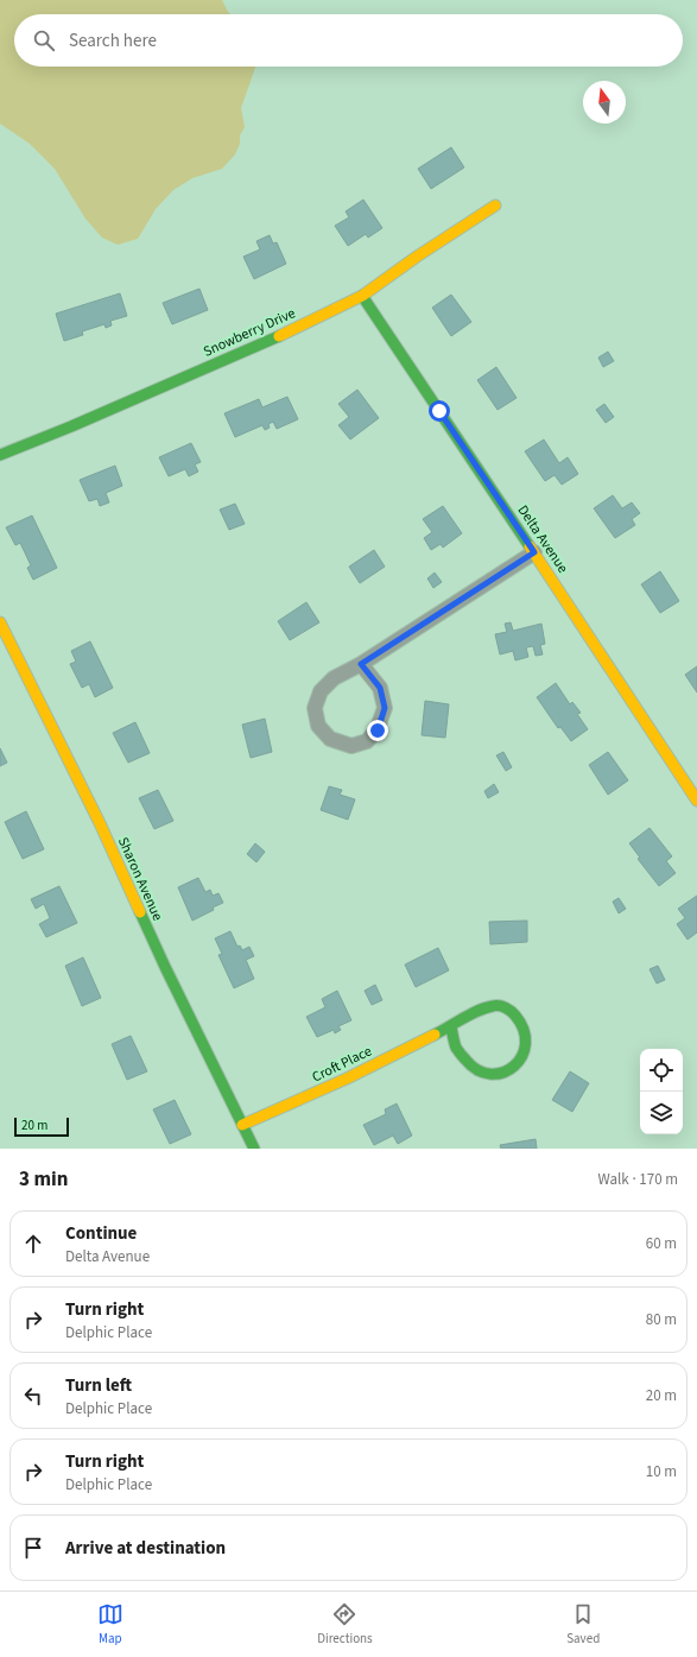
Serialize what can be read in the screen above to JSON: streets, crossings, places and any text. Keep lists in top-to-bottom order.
{
  "streets": {
    "street": [
      "Snowberry Drive",
      "Delta Avenue",
      "Sharon Avenue",
      "Croft Place"
    ]
  },
  "crossings": [
    ["Snowberry Drive", "Delta Avenue"],
    ["Sharon Avenue", "Croft Place"]
  ],
  "scale_bar": "20 m",
  "north": "top",
  "page": {
    "search": "Search here",
    "scale": "20 m",
    "heading": ["3 min", "Walk · 170 m"],
    "list": [
      ["Continue", "Delta Avenue", "60 m"],
      ["Turn right", "Delphic Place", "80 m"],
      ["Turn left", "Delphic Place", "20 m"],
      ["Turn right", "Delphic Place", "10 m"],
      "Arrive at destination"
    ],
    "nav": ["Map", "Directions", "Saved"]
  }
}
